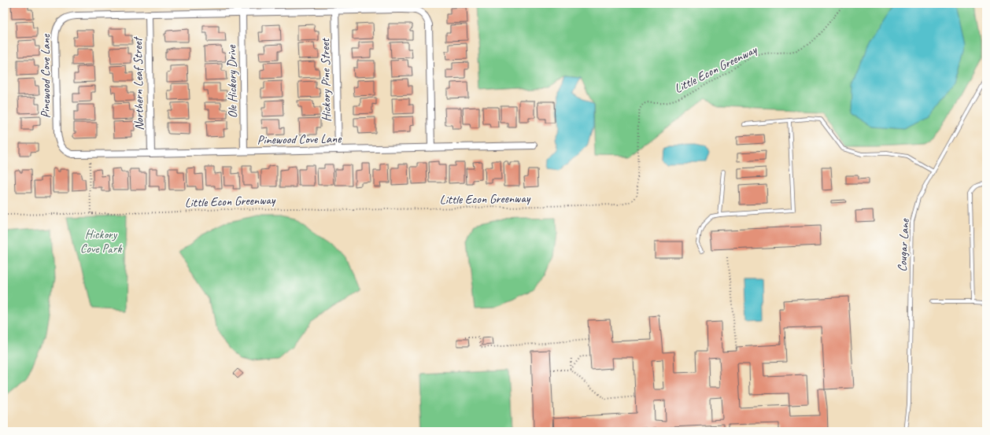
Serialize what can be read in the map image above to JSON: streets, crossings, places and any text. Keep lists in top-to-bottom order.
{
  "streets": {
    "street": [
      "Pinewood Cove Lane",
      "Hickory Pine Street",
      "Ole Hickory Drive",
      "Northern Leaf Street"
    ],
    "lane": ["Cougar Lane"],
    "path": ["Little Econ Greenway"]
  },
  "crossings": [
    ["Pinewood Cove Lane", "Hickory Pine Street"],
    ["Pinewood Cove Lane", "Ole Hickory Drive"],
    ["Pinewood Cove Lane", "Northern Leaf Street"]
  ],
  "parks": ["Hickory Cove Park"]
}
